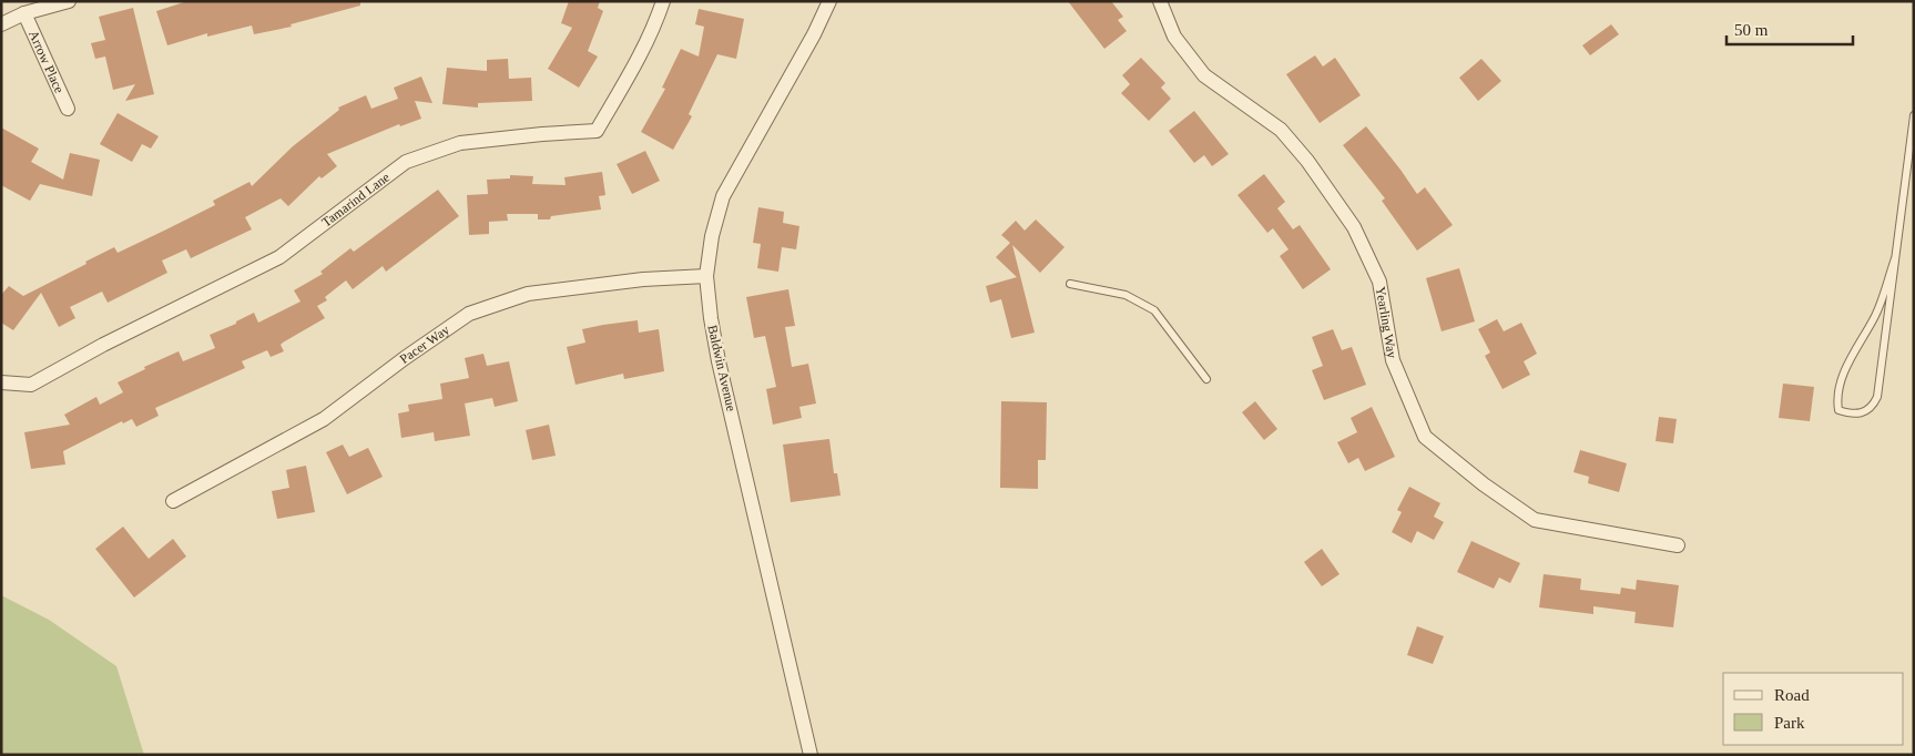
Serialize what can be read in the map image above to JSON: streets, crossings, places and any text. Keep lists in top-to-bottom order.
{
  "streets": {
    "street": [
      "Arrow Place",
      "Tamarind Lane",
      "Yearling Way",
      "Pacer Way",
      "Baldwin Avenue"
    ]
  },
  "crossings": [
    ["Pacer Way", "Baldwin Avenue"]
  ],
  "legend": ["Road", "Park"],
  "scale_bar": "50 m"
}
